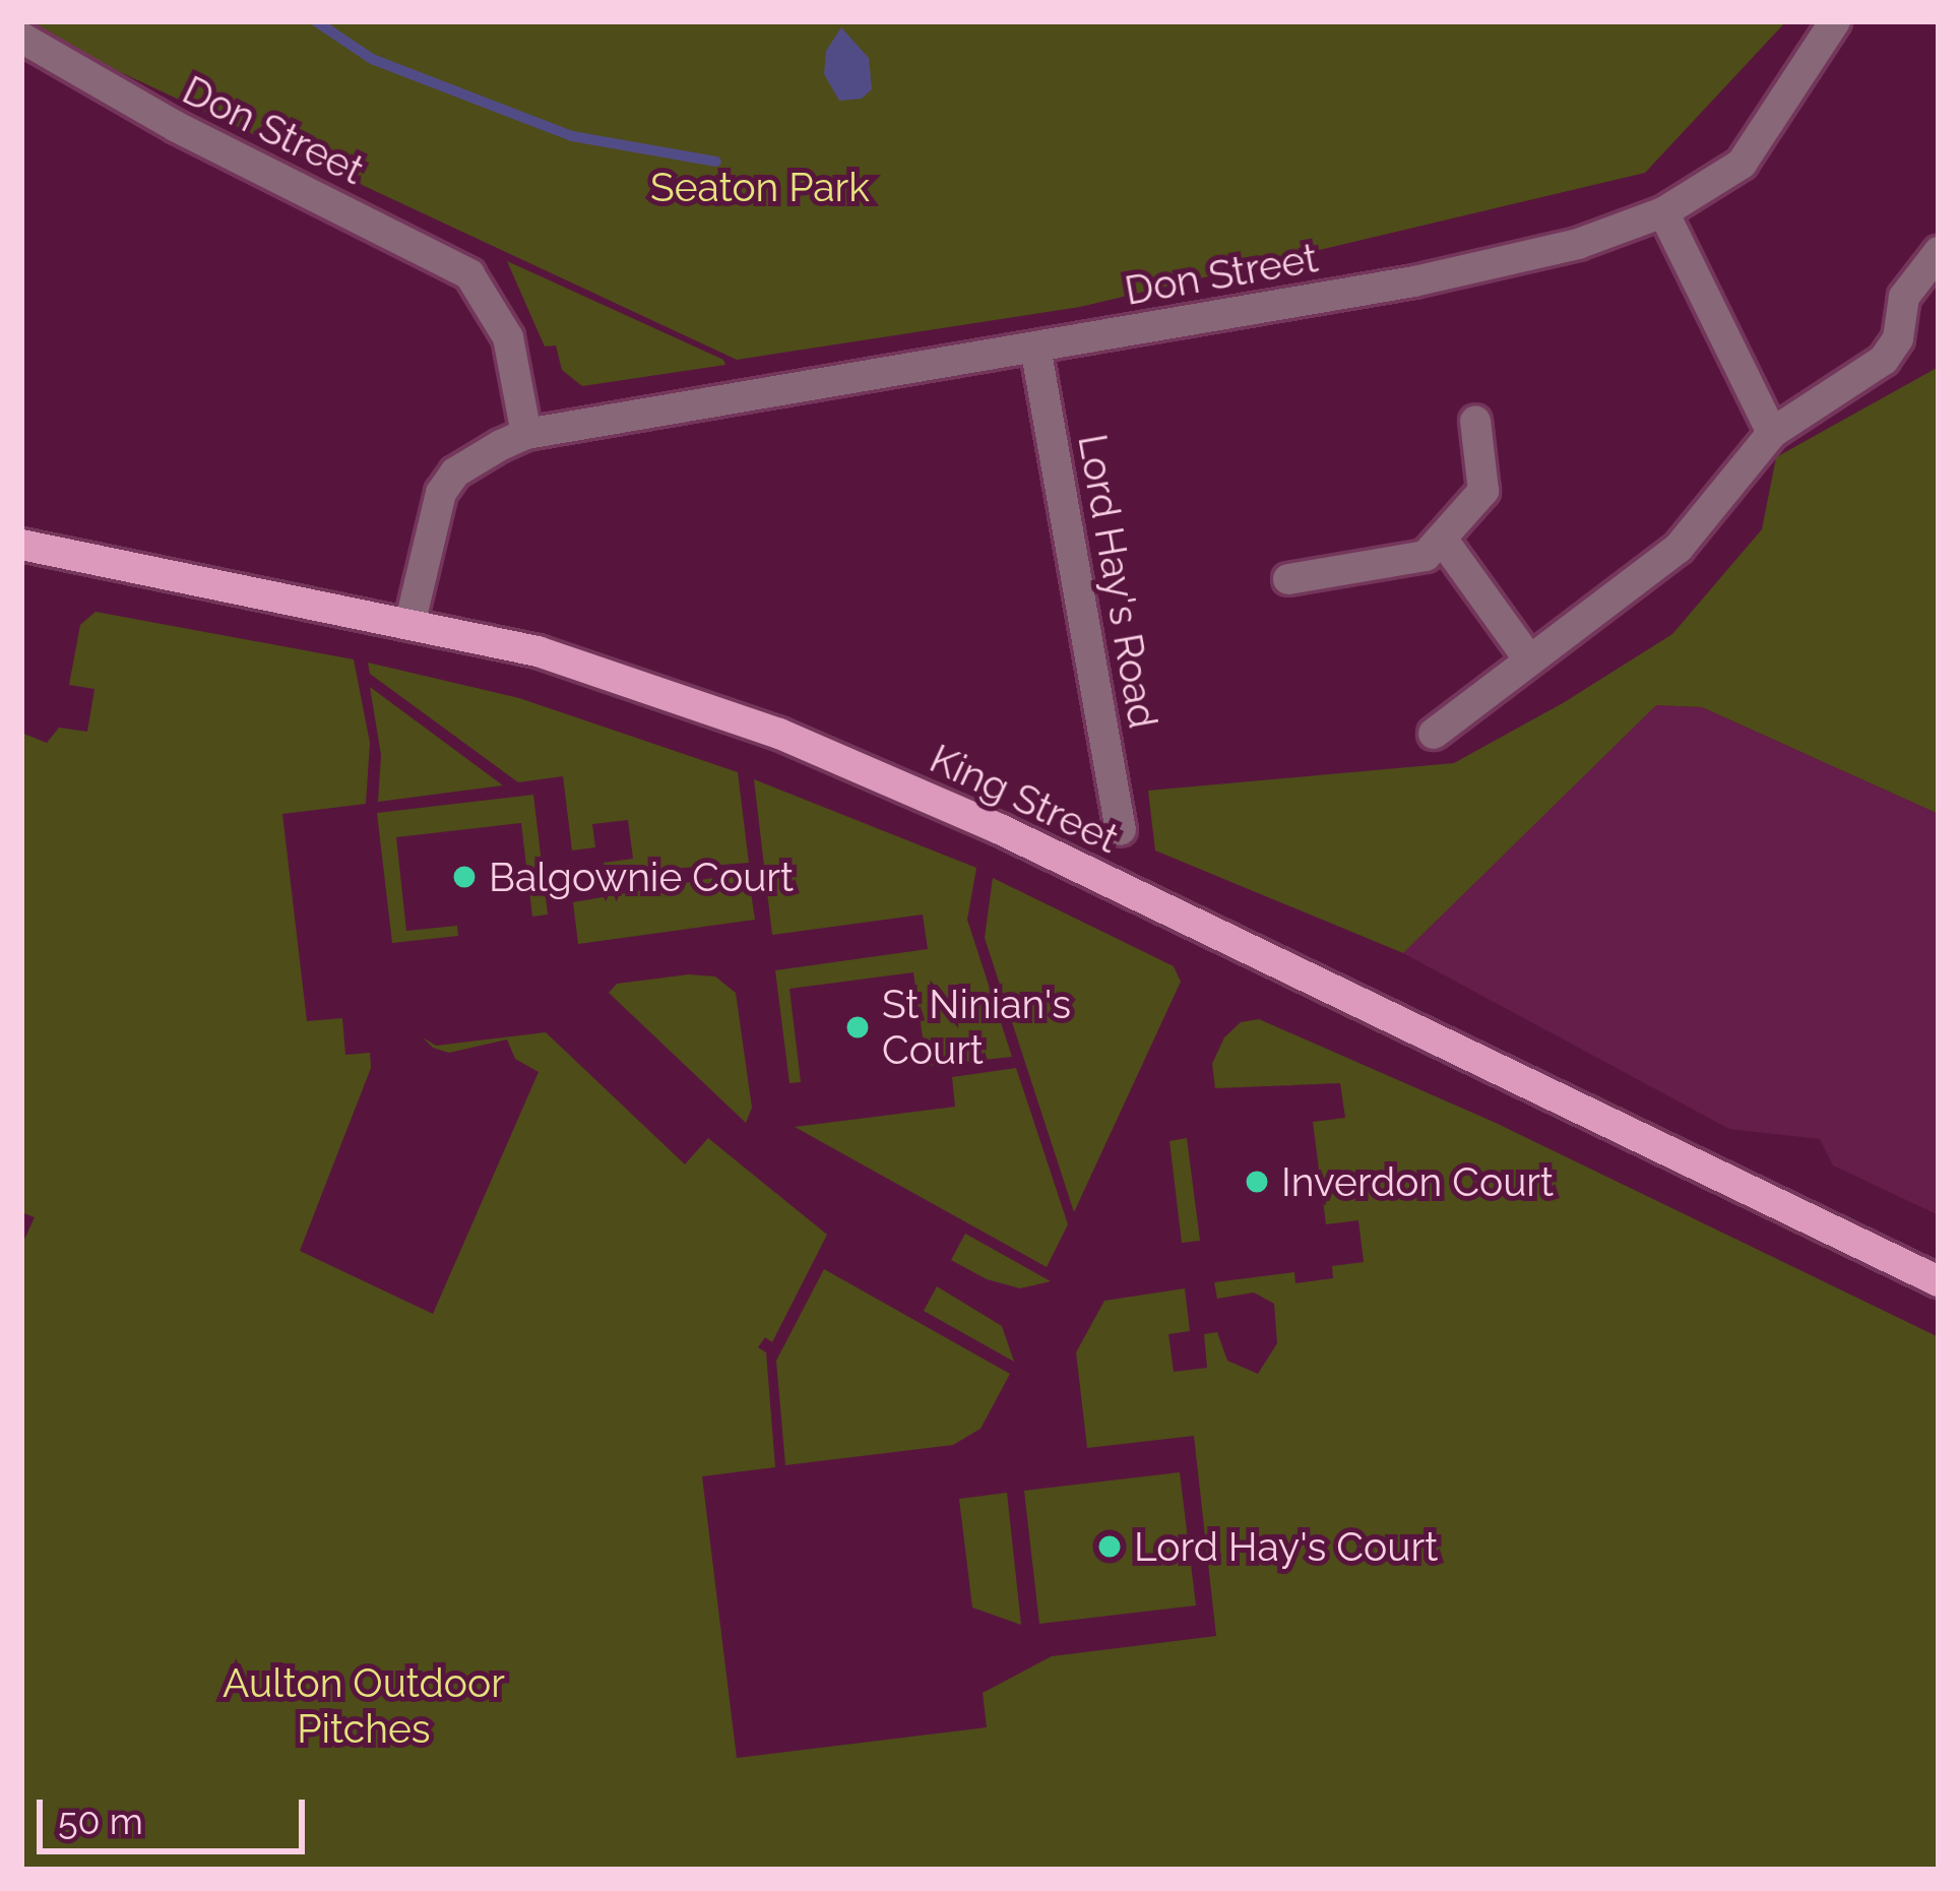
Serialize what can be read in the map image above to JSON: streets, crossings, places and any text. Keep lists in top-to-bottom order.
{
  "streets": {
    "main road": ["King Street"],
    "street": ["Don Street", "Lord Hay's Road"]
  },
  "crossings": [
    ["Don Street", "Lord Hay's Road"],
    ["Don Street", "King Street"]
  ],
  "parks": ["Seaton Park", "Aulton Outdoor Pitches"],
  "places": [
    "Balgownie Court",
    "St Ninian's Court",
    "Inverdon Court",
    "Lord Hay's Court"
  ],
  "scale_bar": "50 m"
}
